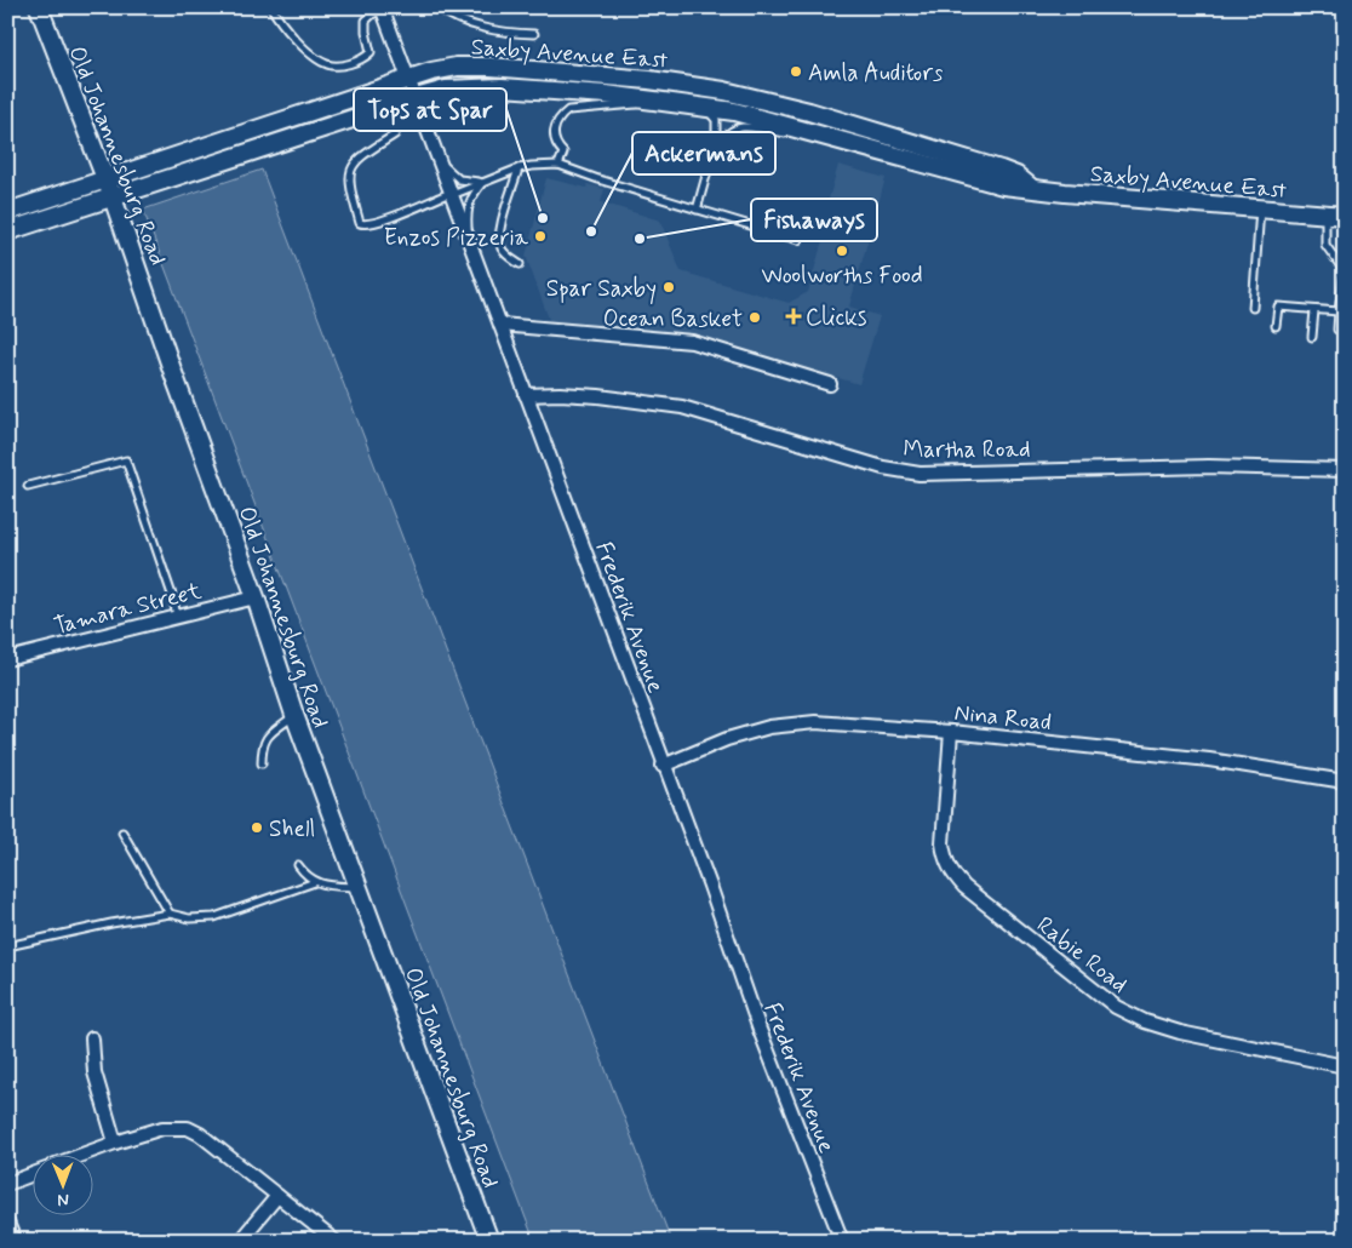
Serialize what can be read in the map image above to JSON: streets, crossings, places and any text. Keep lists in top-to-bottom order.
{
  "streets": {
    "street": [
      "Saxby Avenue East",
      "Old Johannesburg Road",
      "Martha Road",
      "Tamara Street",
      "Frederik Avenue",
      "Nina Road",
      "Rabie Road"
    ]
  },
  "crossings": [
    ["Saxby Avenue East", "Old Johannesburg Road"],
    ["Saxby Avenue East", "Frederik Avenue"],
    ["Old Johannesburg Road", "Tamara Street"],
    ["Martha Road", "Frederik Avenue"],
    ["Frederik Avenue", "Nina Road"],
    ["Nina Road", "Rabie Road"]
  ],
  "places": {
    "other": [
      "Amla Auditors",
      "Tops at Spar",
      "Ackermans",
      "Enzos Pizzeria",
      "Fishaways",
      "Woolworths Food",
      "Spar Saxby",
      "Ocean Basket",
      "Shell"
    ],
    "health": ["Clicks"]
  },
  "north": "bottom"
}
